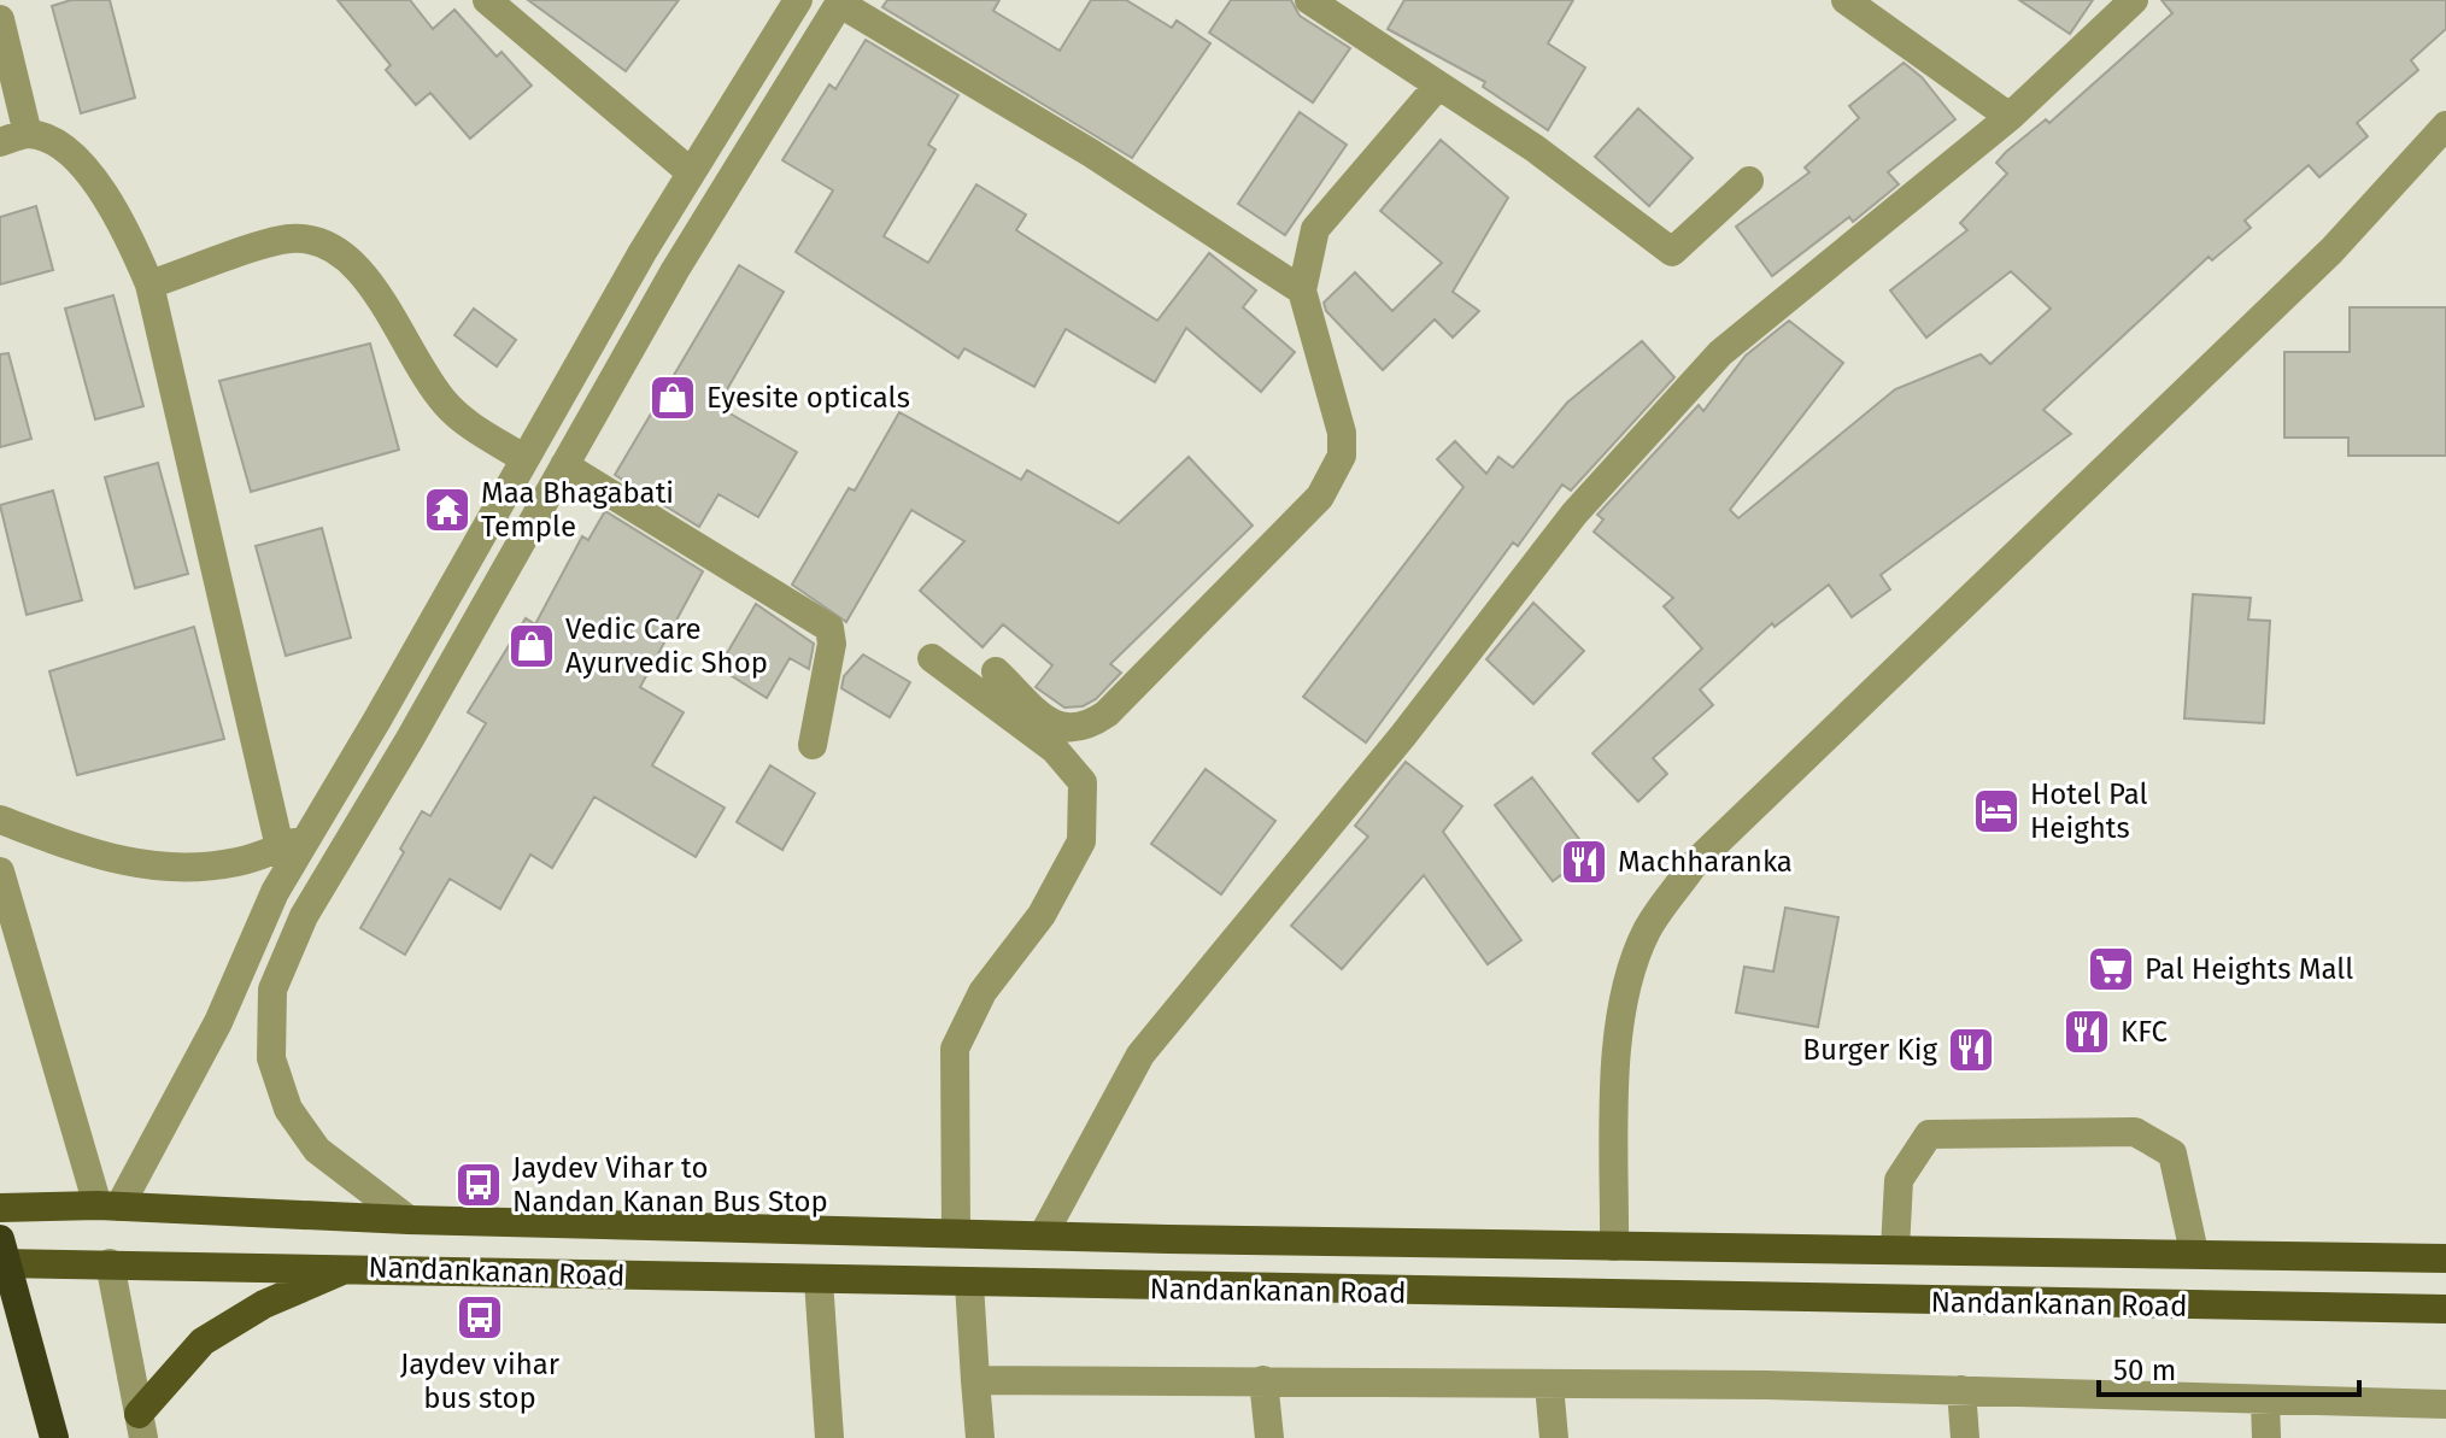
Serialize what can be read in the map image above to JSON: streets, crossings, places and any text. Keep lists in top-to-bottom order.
{
  "streets": {
    "main road": ["Nandankanan Road"]
  },
  "places": {
    "shop": ["Eyesite opticals", "Vedic Care Ayurvedic Shop"],
    "temple": ["Maa Bhagabati Temple"],
    "hotel": ["Hotel Pal Heights"],
    "restaurant": ["Machharanka", "KFC", "Burger Kig"],
    "supermarket": ["Pal Heights Mall"],
    "bus stop": ["Jaydev Vihar to Nandan Kanan Bus Stop", "Jaydev vihar bus stop"]
  },
  "scale_bar": "50 m"
}
